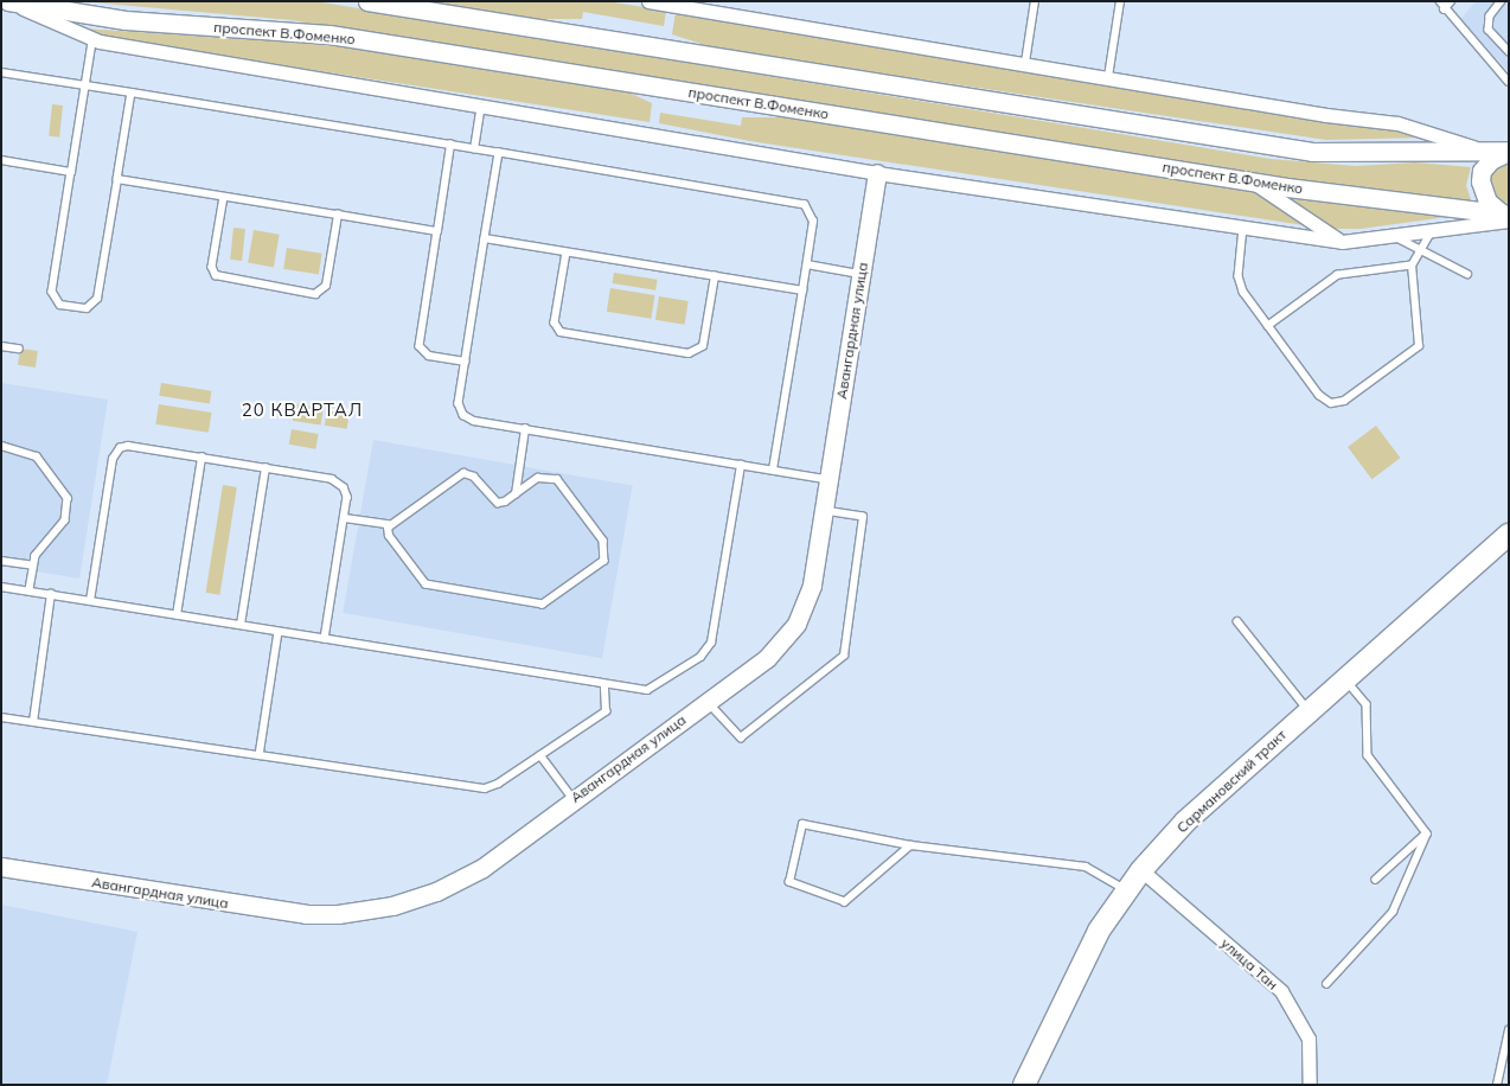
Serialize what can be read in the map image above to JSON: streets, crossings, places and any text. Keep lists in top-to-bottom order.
{
  "streets": {
    "main road": ["проспект В.Фоменко", "Авангардная улица", "Сармановский тракт"],
    "street": ["улица Тан"]
  },
  "crossings": [
    ["Сармановский тракт", "улица Тан"]
  ],
  "districts": ["20 КВАРТАЛ"]
}
